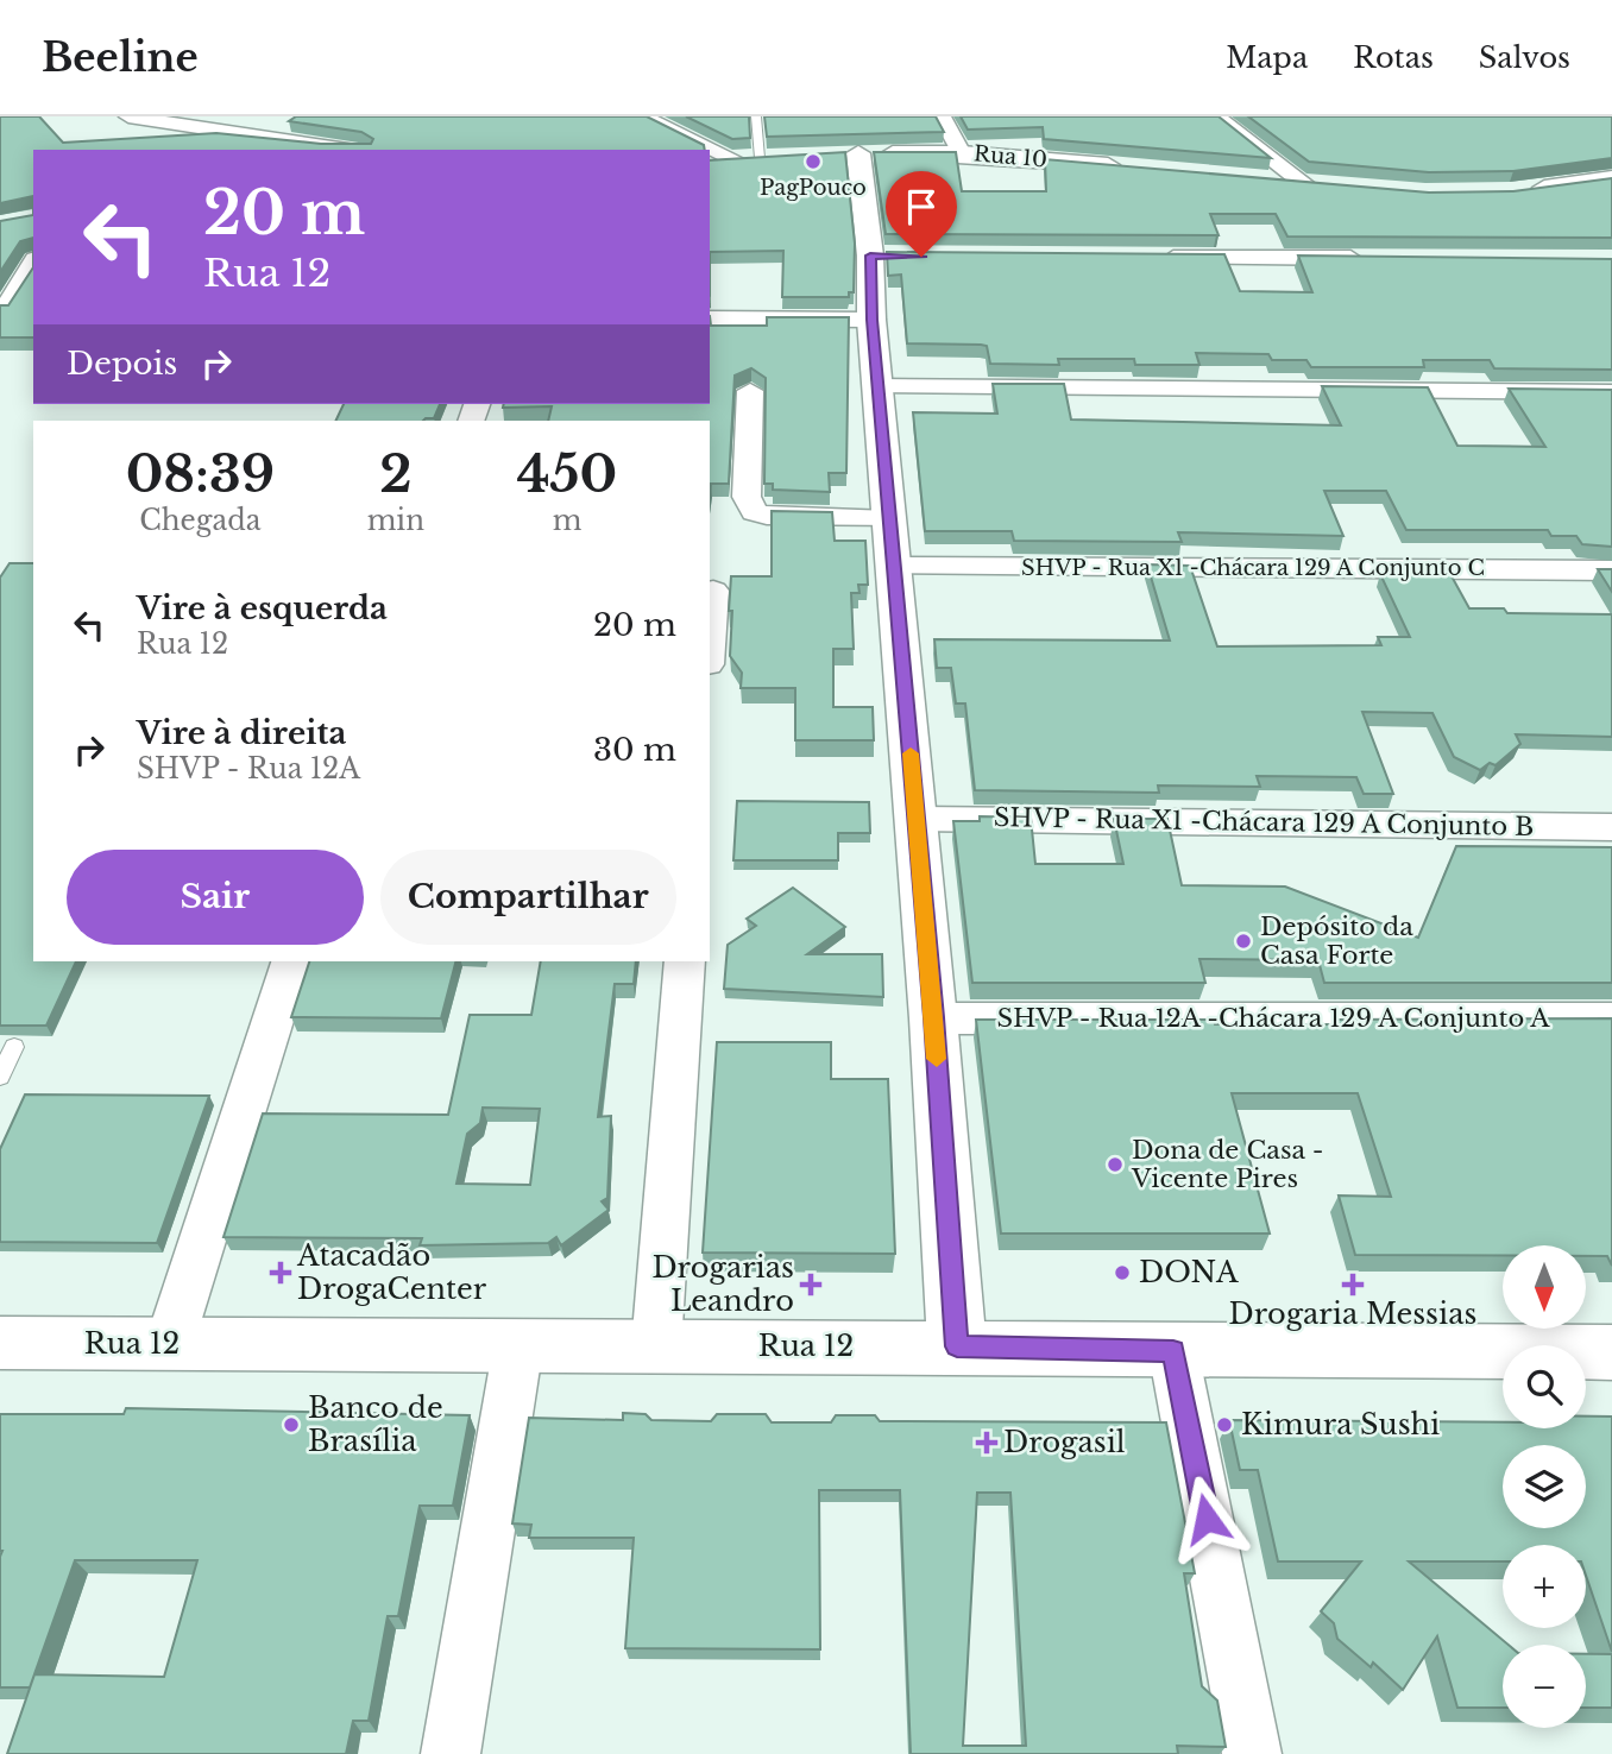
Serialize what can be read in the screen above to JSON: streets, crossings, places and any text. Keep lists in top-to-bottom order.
{
  "streets": {
    "street": [
      "Rua 10",
      "SHVP - Rua X1 -Chácara 129 A Conjunto C",
      "SHVP - Rua X1 -Chácara 129 A Conjunto B",
      "SHVP - Rua 12A -Chácara 129 A Conjunto A",
      "Rua 12"
    ]
  },
  "places": {
    "other": [
      "PagPouco",
      "Depósito da Casa Forte",
      "Dona de Casa - Vicente Pires",
      "DONA",
      "Banco de Brasília",
      "Kimura Sushi"
    ],
    "health": [
      "Atacadão DrogaCenter",
      "Drogarias Leandro",
      "Drogaria Messias",
      "Drogasil"
    ]
  },
  "north": "bottom",
  "page": {
    "header": "Beeline",
    "nav": ["Mapa", "Rotas", "Salvos"],
    "turn": ["20 m", "Rua 12"],
    "then": "Depois",
    "eta": [
      "08:39",
      "Chegada",
      "2",
      "min",
      "450",
      "m"
    ],
    "list": [
      {
        "name": "Vire à esquerda",
        "note": "Rua 12",
        "value": "20 m"
      },
      {
        "name": "Vire à direita",
        "note": "SHVP - Rua 12A",
        "value": "30 m"
      }
    ],
    "buttons": ["Sair", "Compartilhar"],
    "map_buttons": ["+", "−"]
  }
}
